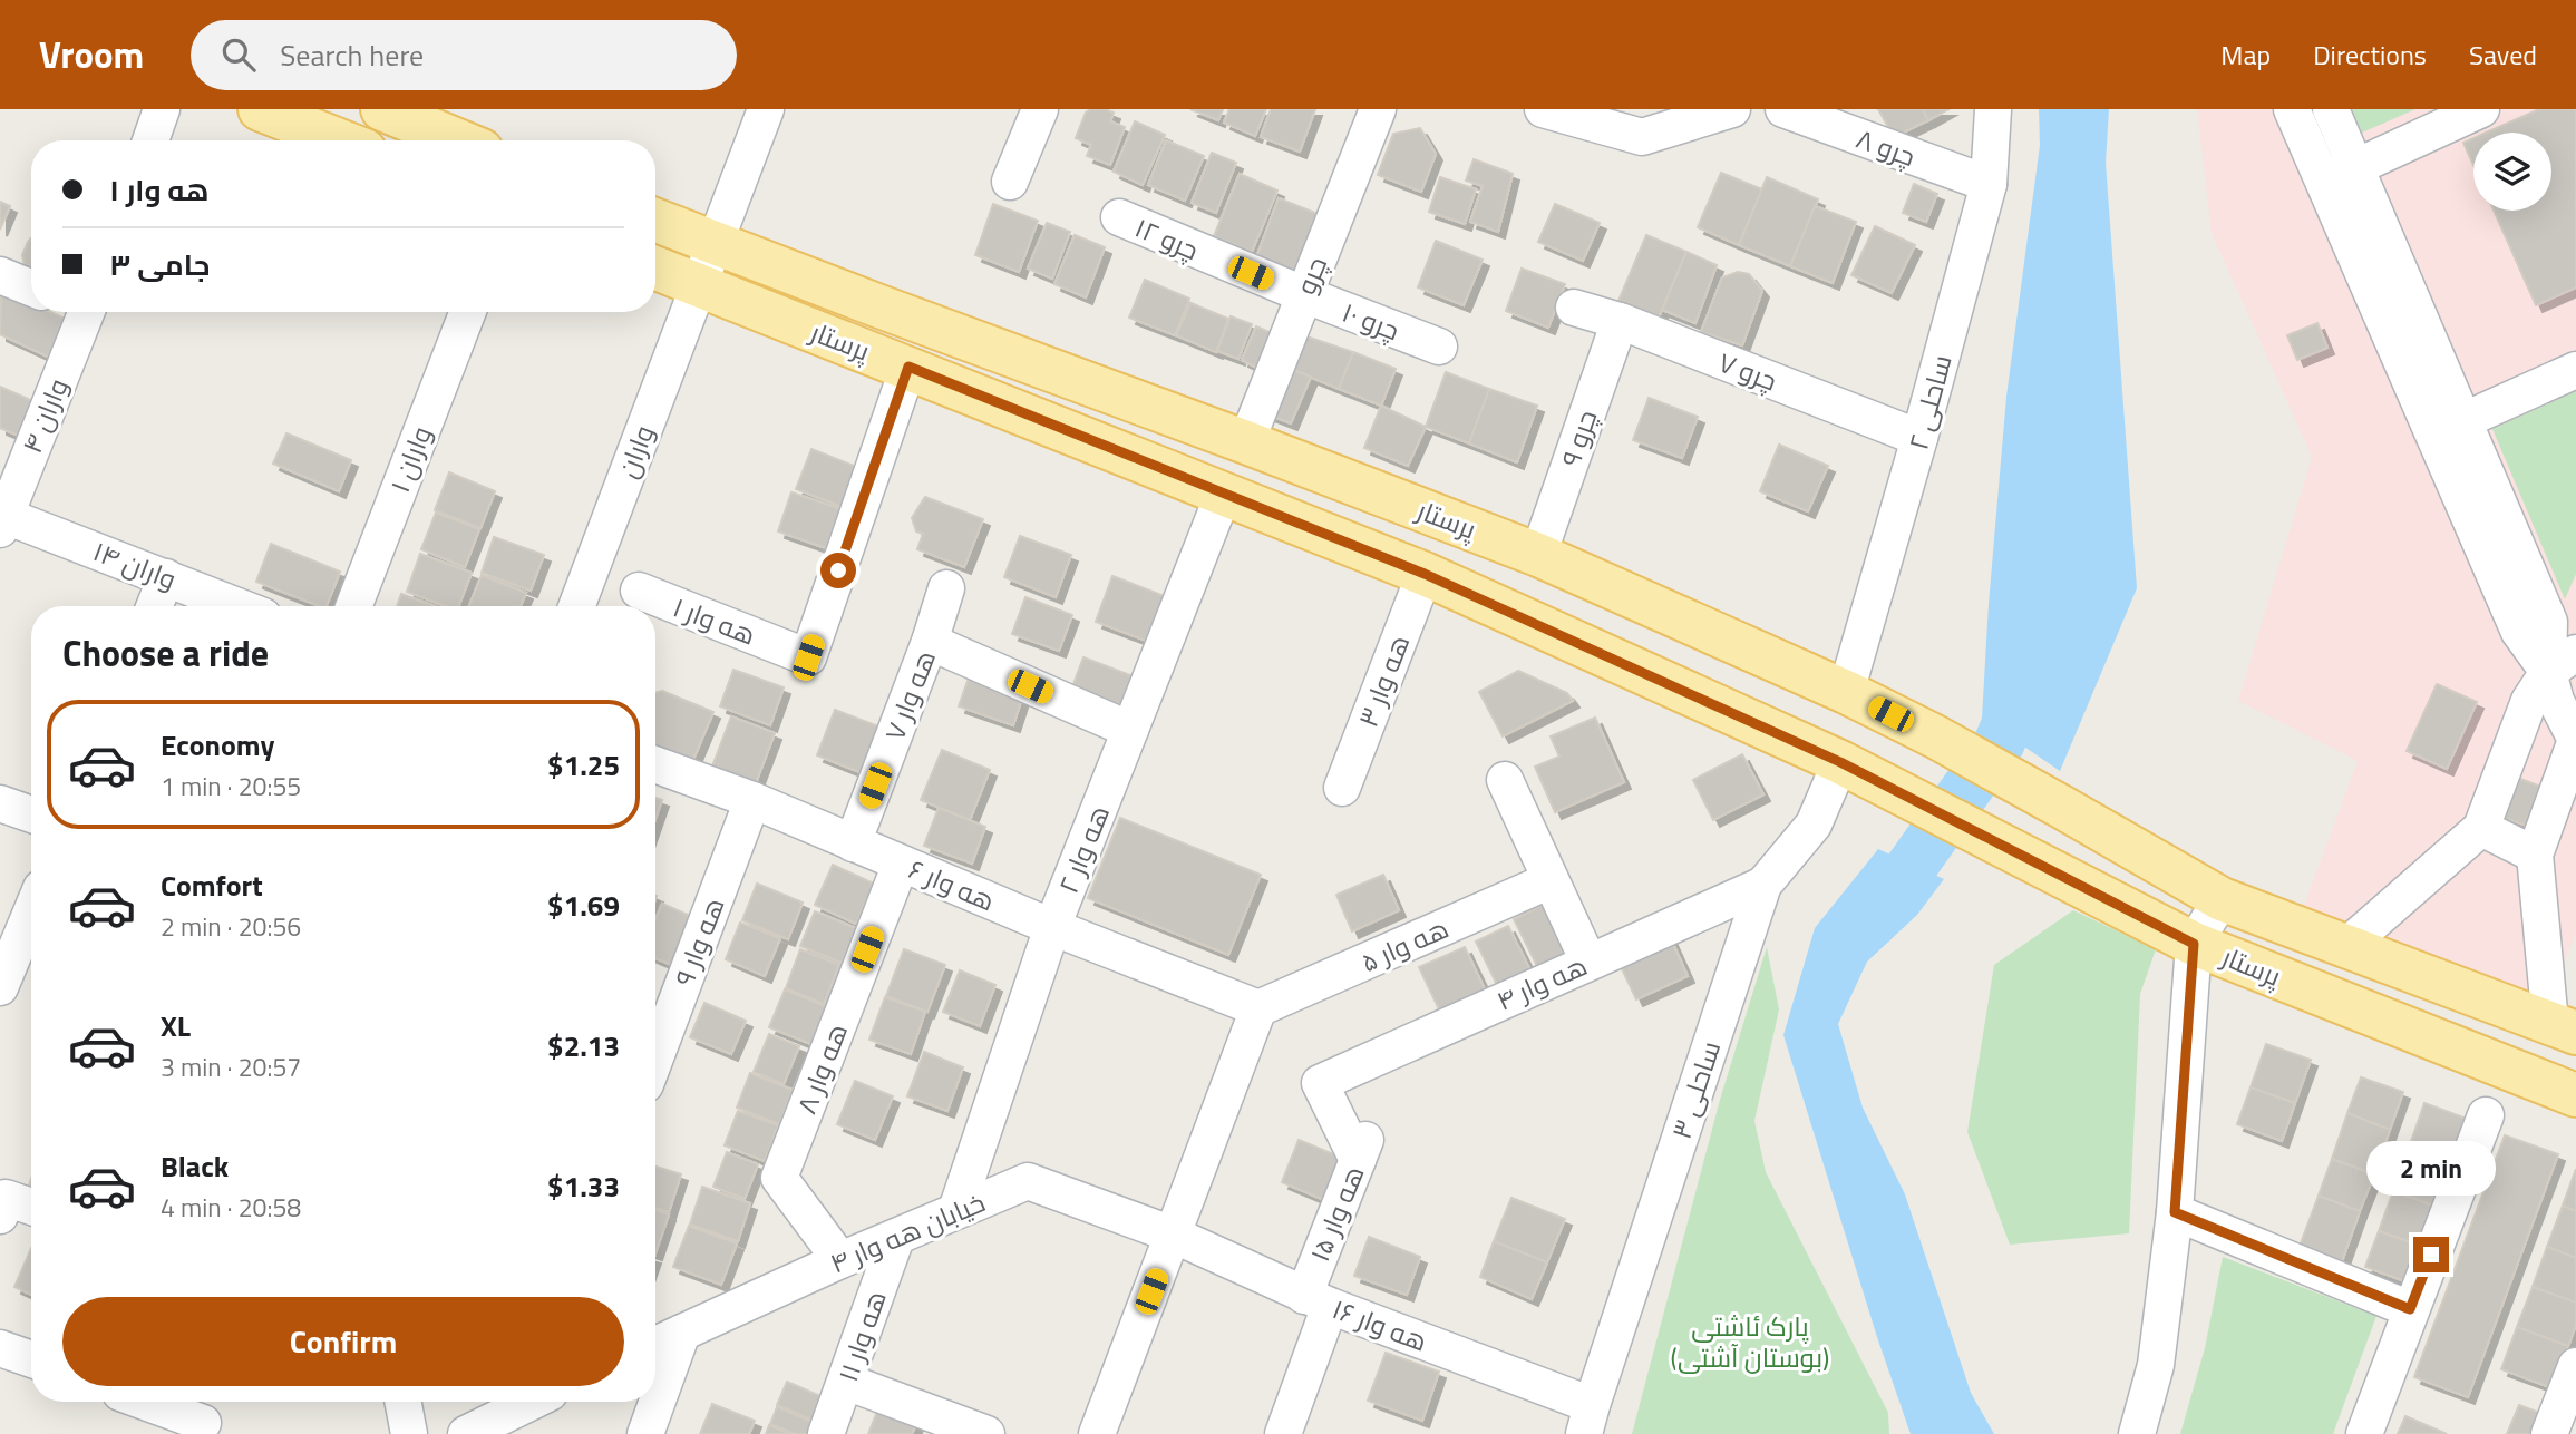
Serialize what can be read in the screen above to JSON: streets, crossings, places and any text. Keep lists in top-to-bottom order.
{
  "streets": {
    "main road": ["پرستار"],
    "street": [
      "چرو ۸",
      "چرو ۱۲",
      "چرو",
      "چرو ۱۰",
      "چرو ۷",
      "ساحلی ۲",
      "واران ۴",
      "چرو ۹",
      "واران",
      "واران ۱",
      "واران ۱۴",
      "هه وار ۱",
      "هه وار ۳",
      "هه وار ۷",
      "هه وار ۲",
      "هه وار ۶",
      "هه وار ۹",
      "هه وار ۵",
      "هه وار ۴",
      "هه وار ۸",
      "ساحلی ۳",
      "هه وار ۱۵",
      "خیابان هه وار ۴",
      "هه وار ۱۶",
      "هه وار ۱۱"
    ]
  },
  "crossings": [
    ["چرو ۸", "ساحلی ۲"],
    ["چرو ۱۲", "چرو"],
    ["چرو ۱۲", "چرو ۱۰"],
    ["چرو", "چرو ۱۰"],
    ["چرو", "پرستار"],
    ["پرستار", "ساحلی ۲"],
    ["پرستار", "چرو ۹"],
    ["پرستار", "واران"],
    ["پرستار", "هه وار ۱"],
    ["پرستار", "هه وار ۳"],
    ["پرستار", "هه وار ۲"],
    ["پرستار", "ساحلی ۳"],
    ["چرو ۷", "ساحلی ۲"],
    ["چرو ۷", "چرو ۹"],
    ["واران ۴", "واران ۱۴"],
    ["هه وار ۷", "هه وار ۶"],
    ["هه وار ۲", "هه وار ۶"],
    ["هه وار ۲", "خیابان هه وار ۴"],
    ["هه وار ۶", "هه وار ۹"],
    ["هه وار ۶", "هه وار ۵"],
    ["هه وار ۶", "هه وار ۸"],
    ["هه وار ۴", "ساحلی ۳"],
    ["هه وار ۴", "هه وار ۱۵"],
    ["هه وار ۸", "خیابان هه وار ۴"],
    ["ساحلی ۳", "هه وار ۱۶"],
    ["هه وار ۱۵", "هه وار ۱۶"],
    ["خیابان هه وار ۴", "هه وار ۱۶"],
    ["خیابان هه وار ۴", "هه وار ۱۱"]
  ],
  "parks": ["پارک ئاشتی (بوستان آشتی)"],
  "page": {
    "header": "Vroom",
    "search": "Search here",
    "nav": ["Map", "Directions", "Saved"],
    "banner": ["هه وار ۱", "جامی ۳"],
    "heading": "Choose a ride",
    "list": [
      {
        "name": "Economy",
        "note": "1 min · 20:55",
        "value": "$1.25"
      },
      {
        "name": "Comfort",
        "note": "2 min · 20:56",
        "value": "$1.69"
      },
      {
        "name": "XL",
        "note": "3 min · 20:57",
        "value": "$2.13"
      },
      {
        "name": "Black",
        "note": "4 min · 20:58",
        "value": "$1.33"
      }
    ],
    "bubble": "2 min",
    "buttons": "Confirm"
  }
}
